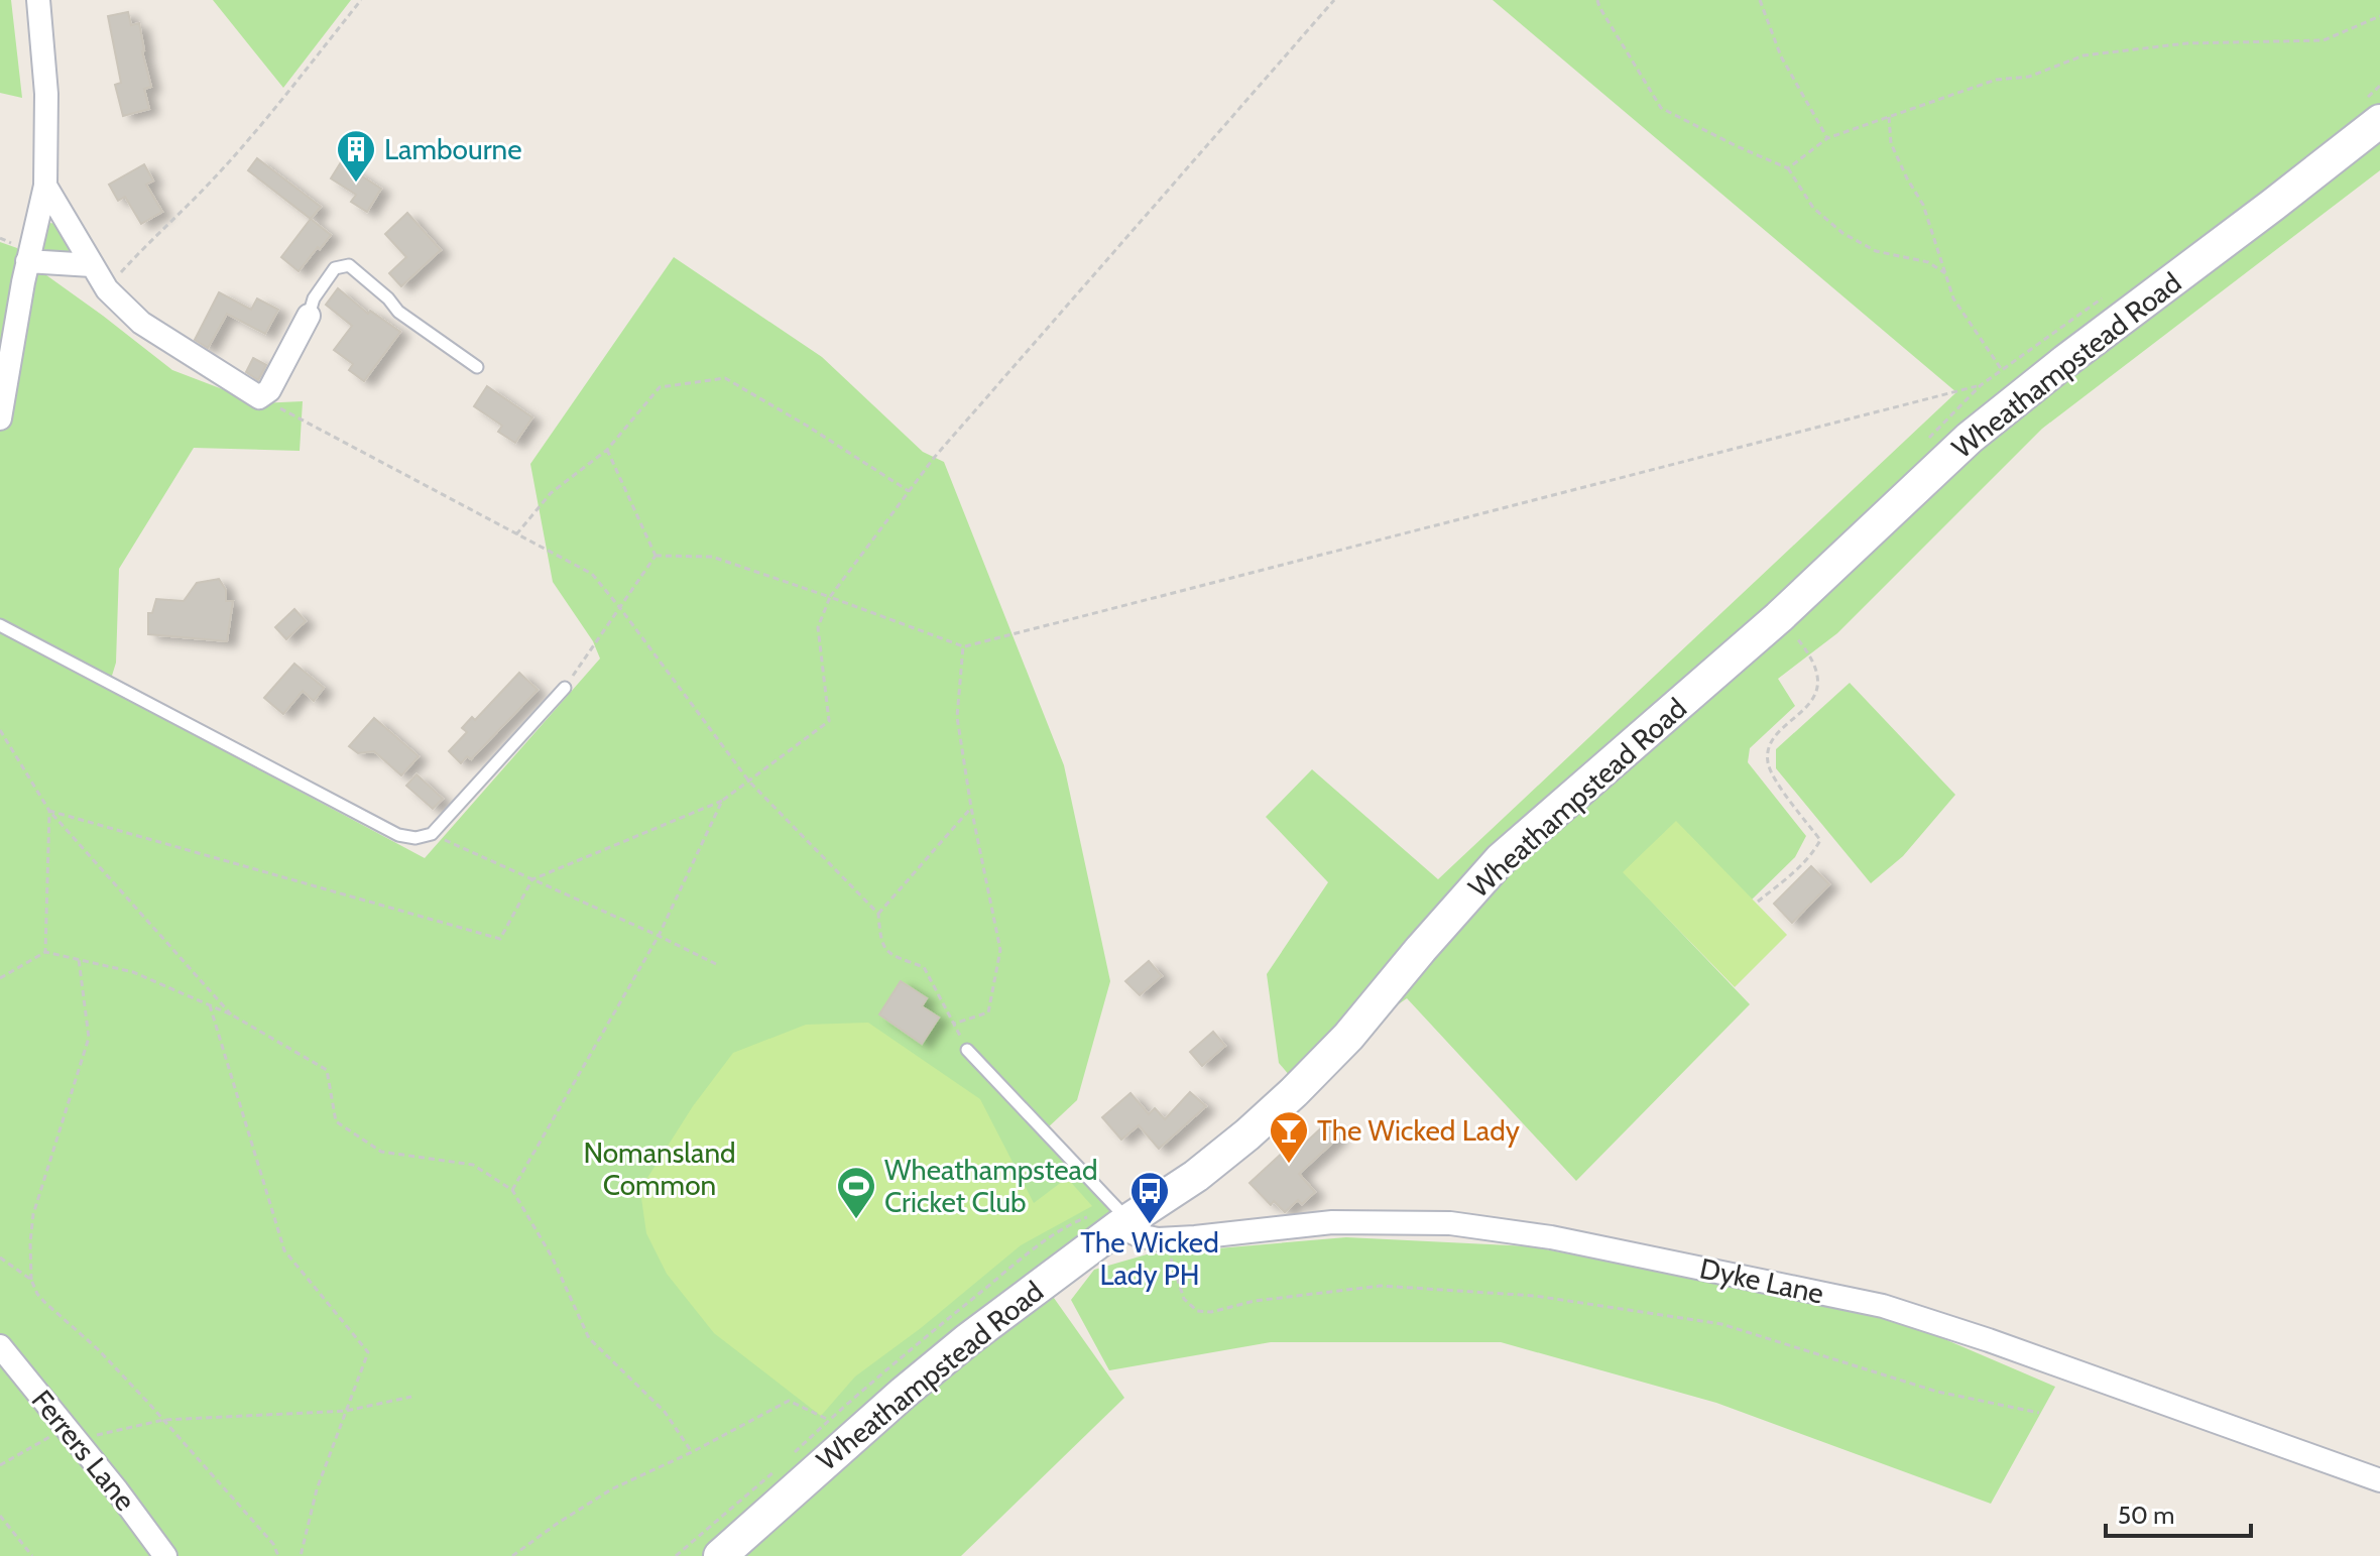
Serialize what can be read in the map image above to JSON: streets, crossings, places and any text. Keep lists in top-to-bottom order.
{
  "streets": {
    "main road": ["Wheathampstead Road"],
    "street": ["Dyke Lane", "Ferrers Lane"]
  },
  "crossings": [
    ["Wheathampstead Road", "Dyke Lane"]
  ],
  "parks": ["Nomansland Common"],
  "places": {
    "building": ["Lambourne"],
    "bar": ["The Wicked Lady"],
    "sports": ["Wheathampstead Cricket Club"],
    "bus stop": ["The Wicked Lady PH"]
  },
  "scale_bar": "50 m"
}
